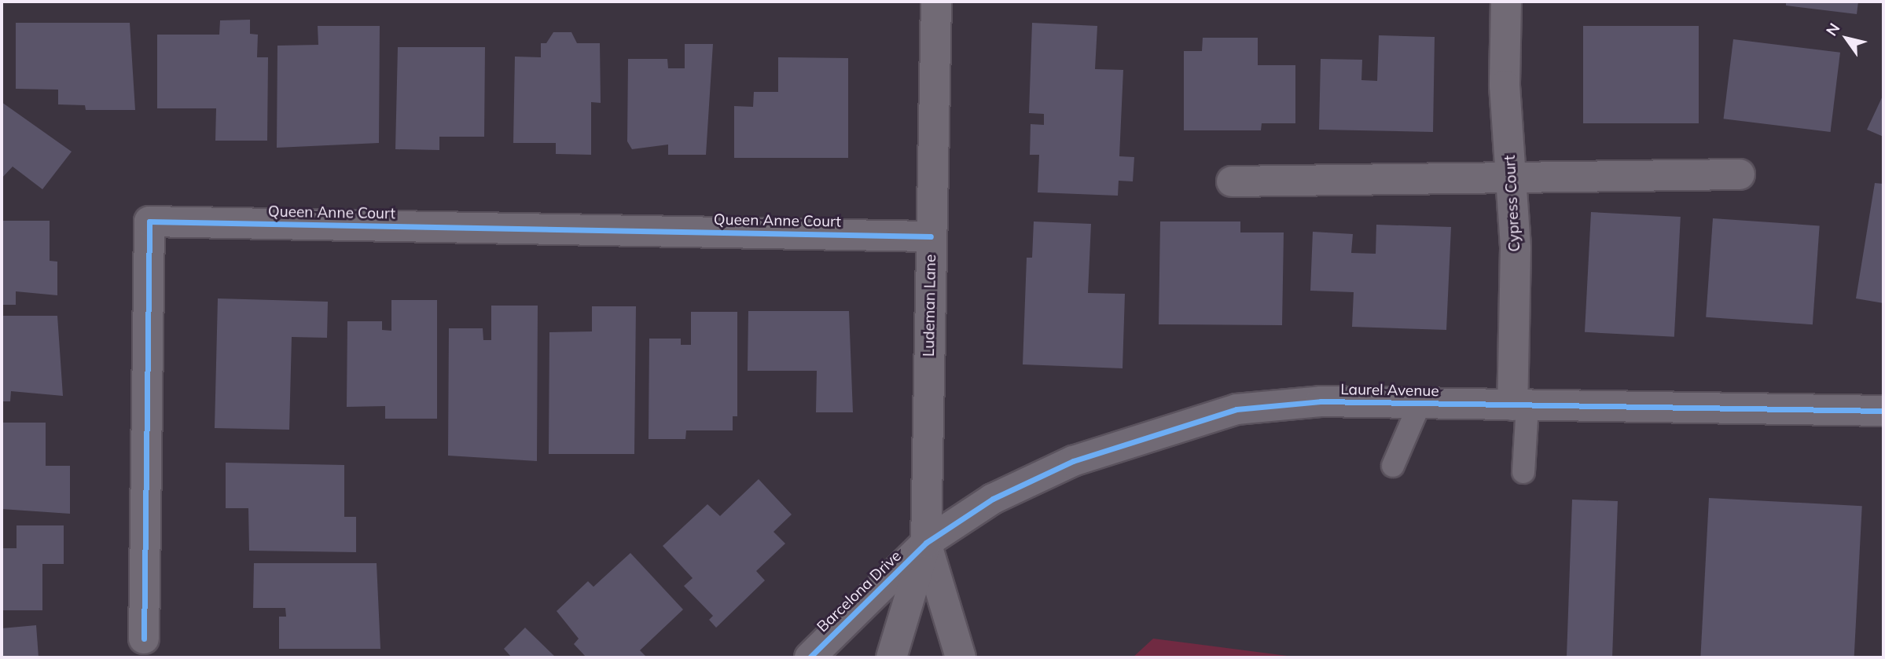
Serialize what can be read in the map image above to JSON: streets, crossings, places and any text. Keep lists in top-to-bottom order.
{
  "streets": {
    "street": [
      "Cypress Court",
      "Queen Anne Court",
      "Ludeman Lane",
      "Laurel Avenue",
      "Barcelona Drive"
    ]
  },
  "crossings": [
    ["Cypress Court", "Laurel Avenue"],
    ["Queen Anne Court", "Ludeman Lane"],
    ["Ludeman Lane", "Laurel Avenue"],
    ["Ludeman Lane", "Barcelona Drive"],
    ["Laurel Avenue", "Barcelona Drive"]
  ],
  "north": "top left"
}
